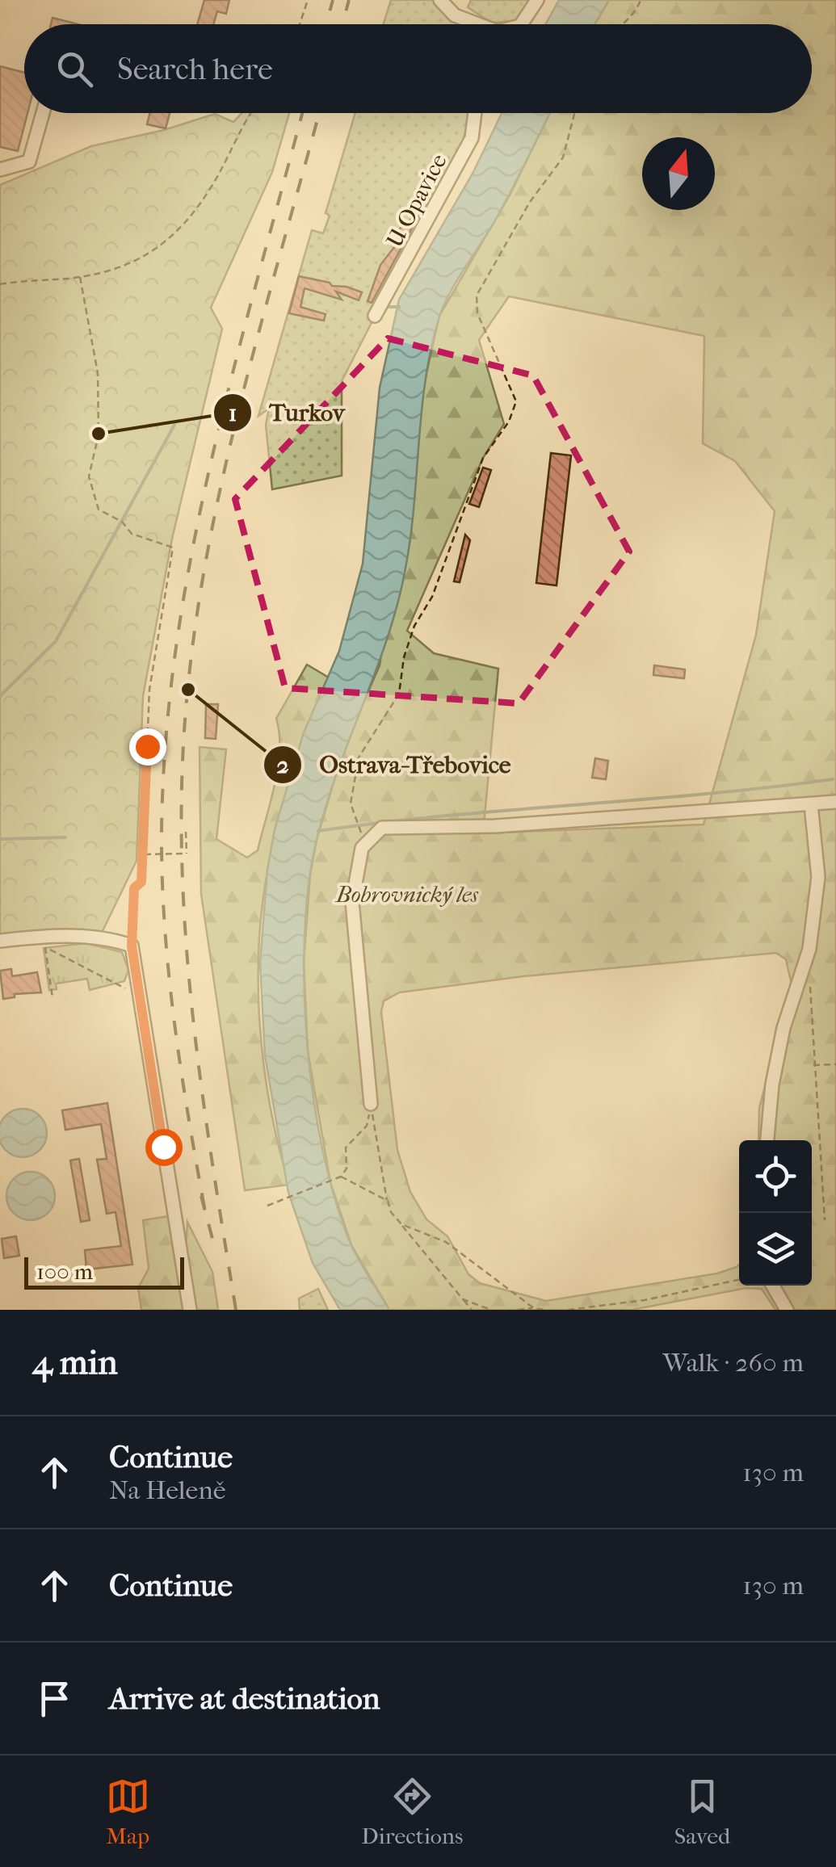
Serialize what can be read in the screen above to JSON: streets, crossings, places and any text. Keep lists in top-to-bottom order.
{
  "streets": {
    "street": ["U Opavice"]
  },
  "parks": ["Bobrovnický les"],
  "places": ["Turkov", "Ostrava-Třebovice"],
  "scale_bar": "100 m",
  "north": "top",
  "page": {
    "search": "Search here",
    "scale": "100 m",
    "heading": ["4 min", "Walk · 260 m"],
    "list": [
      ["Continue", "Na Heleně", "130 m"],
      ["Continue", "130 m"],
      "Arrive at destination"
    ],
    "nav": ["Map", "Directions", "Saved"]
  }
}
